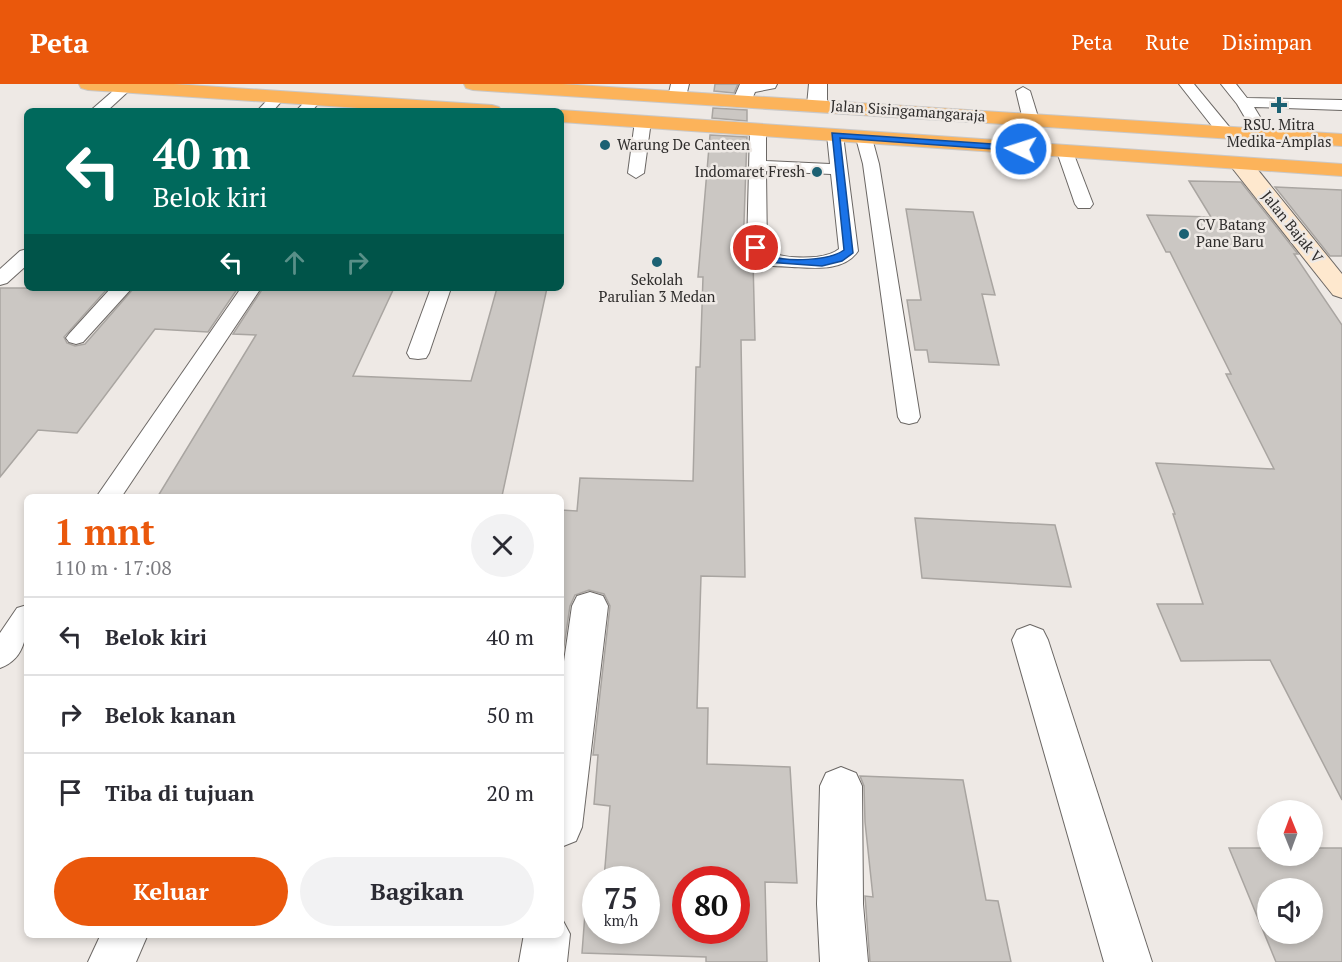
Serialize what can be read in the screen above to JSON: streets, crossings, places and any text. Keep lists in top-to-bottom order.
{
  "streets": {
    "highway": ["Jalan Sisingamangaraja"],
    "street": ["Jalan Bajak V"]
  },
  "crossings": [
    ["Jalan Sisingamangaraja", "Jalan Bajak V"]
  ],
  "places": {
    "health": ["RSU. Mitra Medika-Amplas"],
    "other": [
      "Warung De Canteen",
      "Indomaret Fresh",
      "CV Batang Pane Baru",
      "Sekolah Parulian 3 Medan"
    ]
  },
  "north": "top",
  "page": {
    "header": "Peta",
    "nav": ["Peta", "Rute", "Disimpan"],
    "turn": ["40 m", "Belok kiri"],
    "heading": ["1 mnt", "110 m · 17:08"],
    "list": [
      {
        "name": "Belok kiri",
        "value": "40 m"
      },
      {
        "name": "Belok kanan",
        "value": "50 m"
      },
      {
        "name": "Tiba di tujuan",
        "value": "20 m"
      }
    ],
    "buttons": ["Keluar", "Bagikan"],
    "speed": "75 km/h",
    "limit": "80"
  }
}
